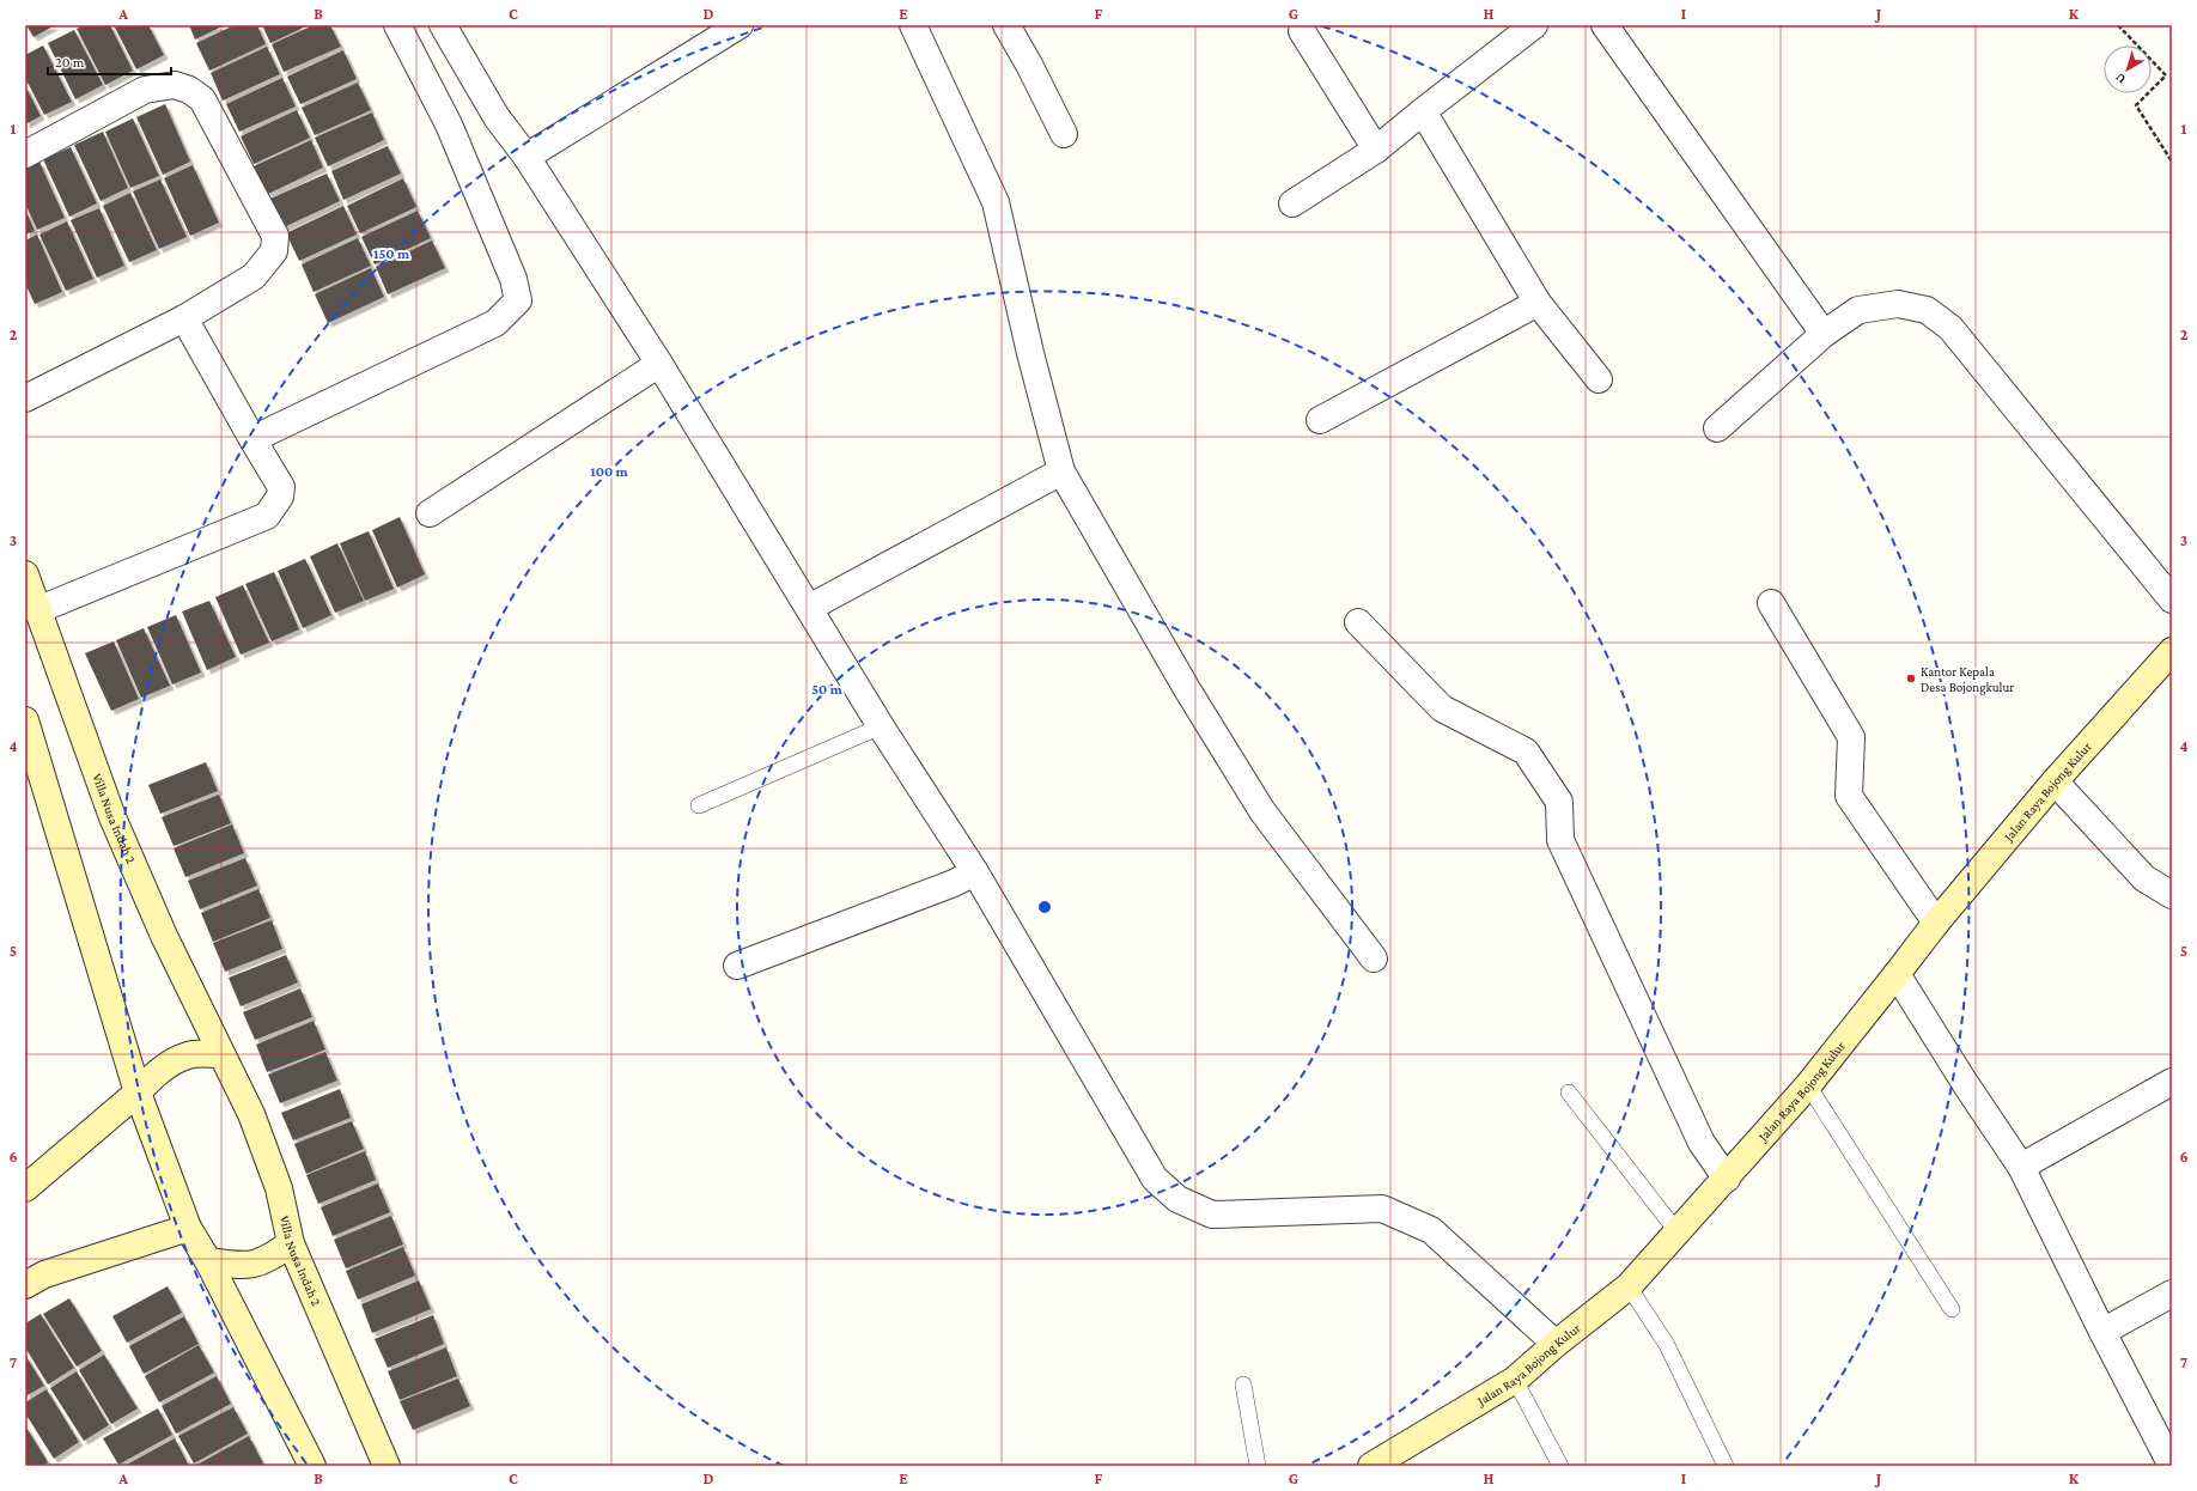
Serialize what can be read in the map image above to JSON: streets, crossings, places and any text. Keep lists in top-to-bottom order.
{
  "streets": {
    "main road": ["Jalan Raya Bojong Kulur", "Villa Nusa Indah 2"]
  },
  "places": ["Kantor Kepala Desa Bojongkulur"],
  "scale_bar": "20 m",
  "north": "bottom left",
  "grid": {
    "columns": [
      "A",
      "B",
      "C",
      "D",
      "E",
      "F",
      "G",
      "H",
      "I",
      "J",
      "K"
    ],
    "rows": [
      "1",
      "2",
      "3",
      "4",
      "5",
      "6",
      "7"
    ]
  },
  "rings": ["150 m", "100 m", "50 m"]
}
